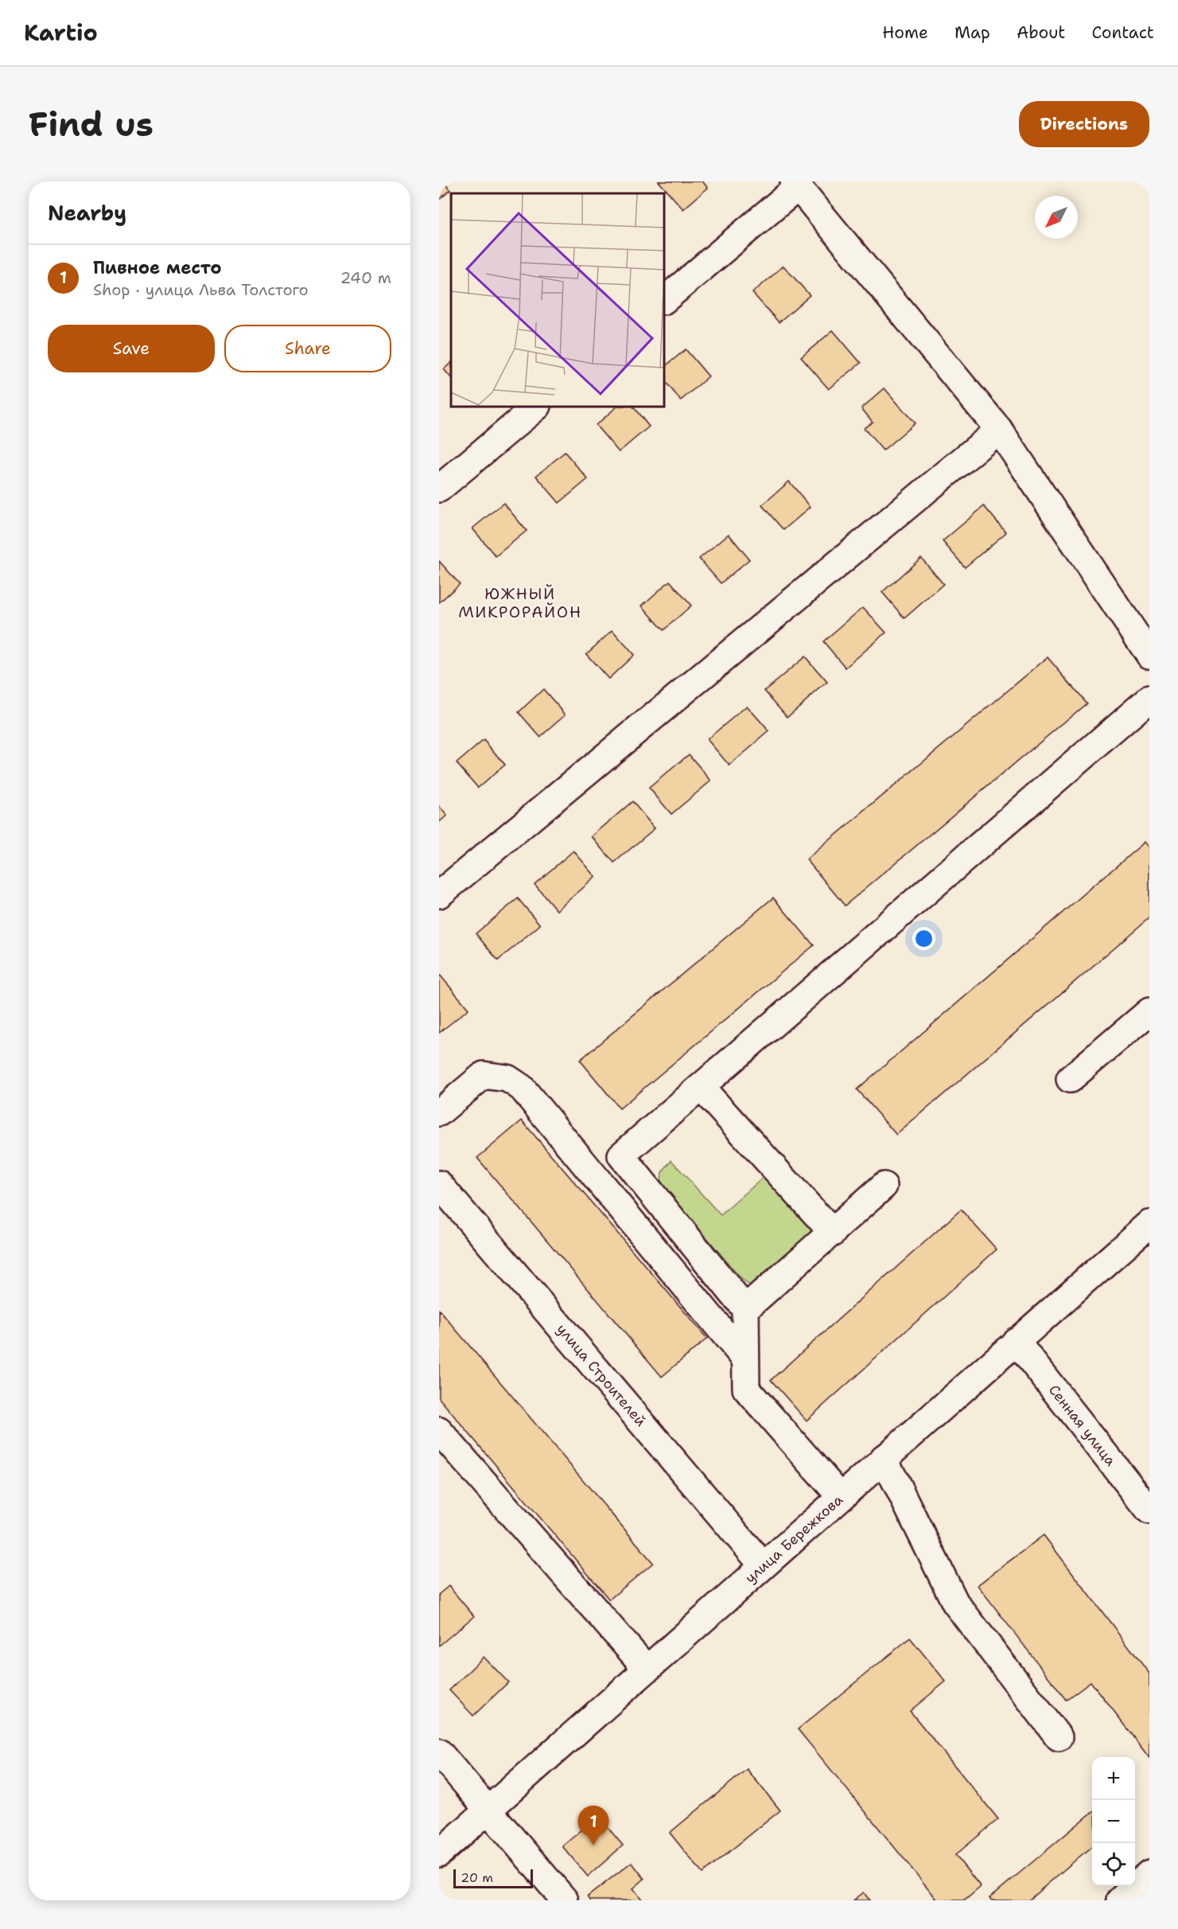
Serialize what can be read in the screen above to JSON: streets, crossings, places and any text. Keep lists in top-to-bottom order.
{
  "streets": {
    "street": ["улица Строителей", "Сенная улица", "улица Бережкова"]
  },
  "crossings": [
    ["улица Строителей", "улица Бережкова"],
    ["Сенная улица", "улица Бережкова"]
  ],
  "districts": ["ЮЖНЫЙ МИКРОРАЙОН"],
  "scale_bar": "20 m",
  "north": "bottom left",
  "page": {
    "header": "Kartio",
    "nav": [
      "Home",
      "Map",
      "About",
      "Contact"
    ],
    "buttons": [
      "Directions",
      ["Save", "Share"]
    ],
    "title": "Find us",
    "heading": "Nearby",
    "list": [
      {
        "mark": "1",
        "name": "Пивное место",
        "note": "Shop · улица Льва Толстого",
        "value": "240 m"
      }
    ],
    "map_buttons": ["+", "−"],
    "pins": "1",
    "scale": "20 m"
  }
}
